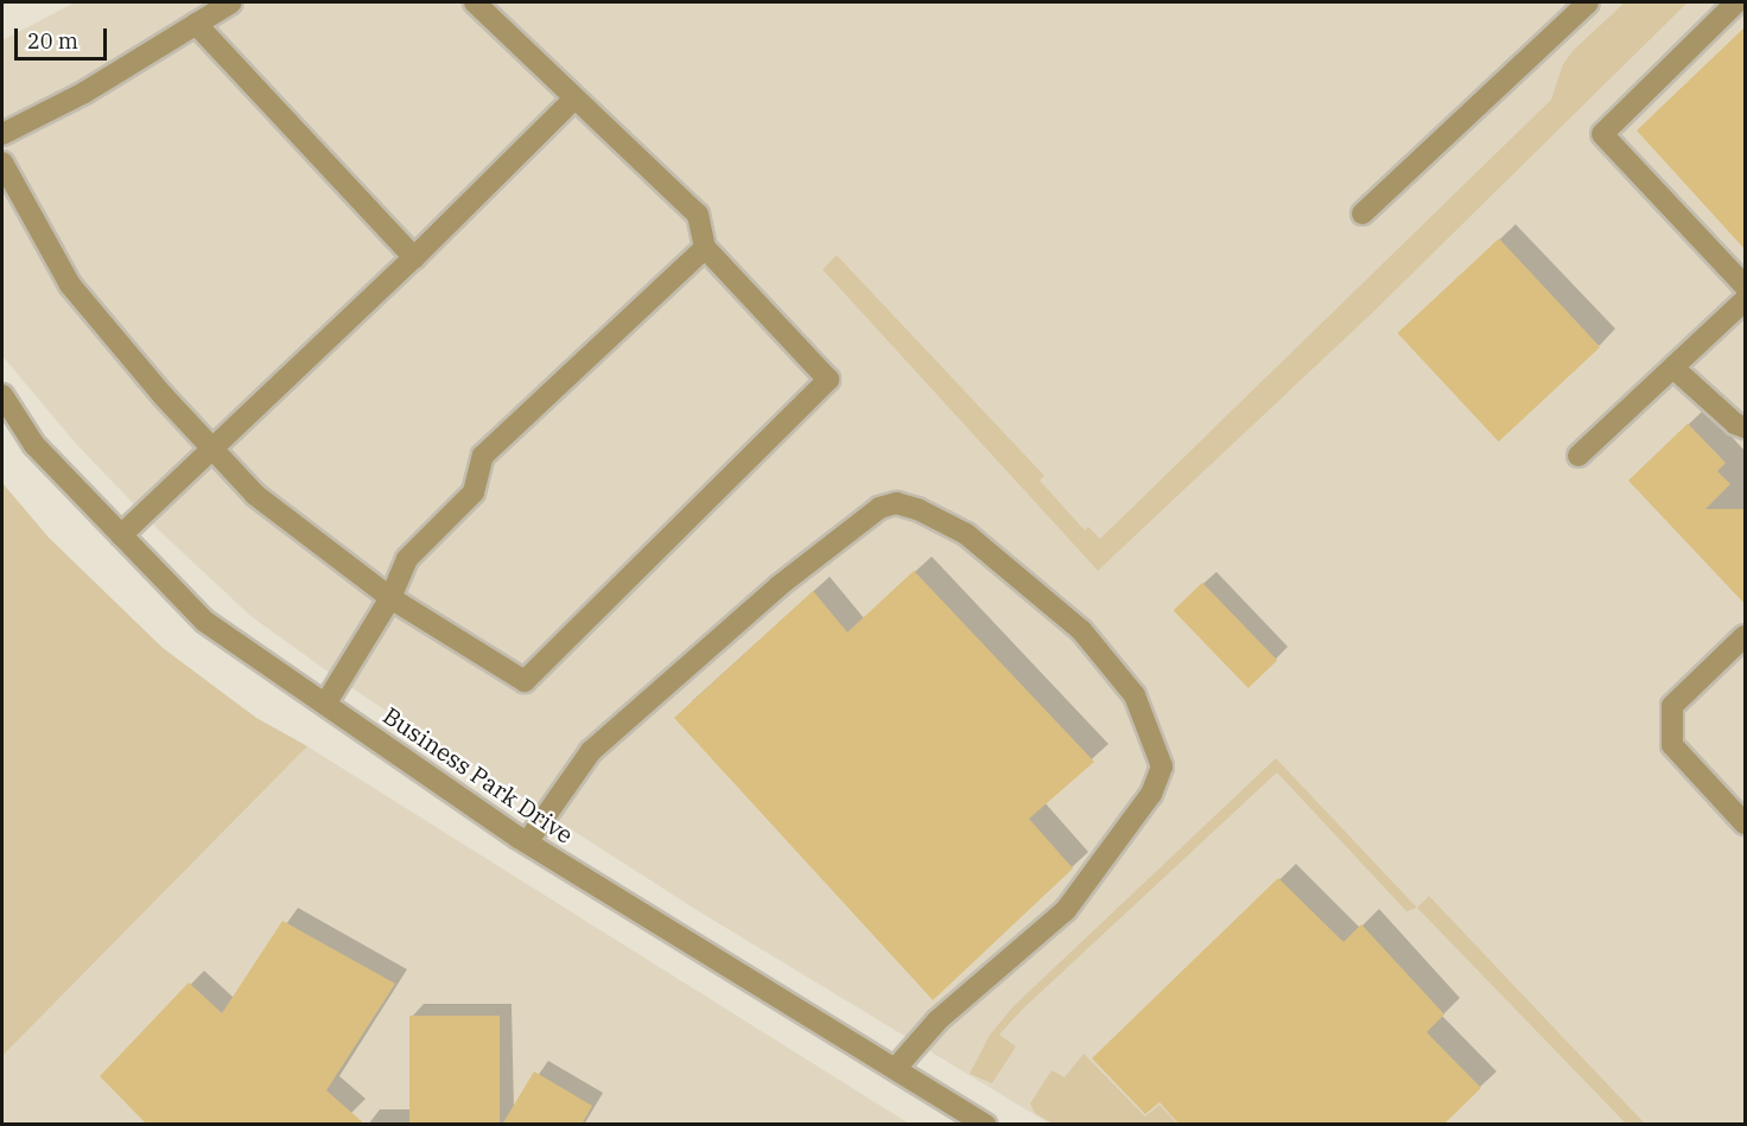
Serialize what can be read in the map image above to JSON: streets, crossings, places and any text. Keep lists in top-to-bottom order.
{
  "streets": {
    "street": ["Business Park Drive"]
  },
  "scale_bar": "20 m"
}
